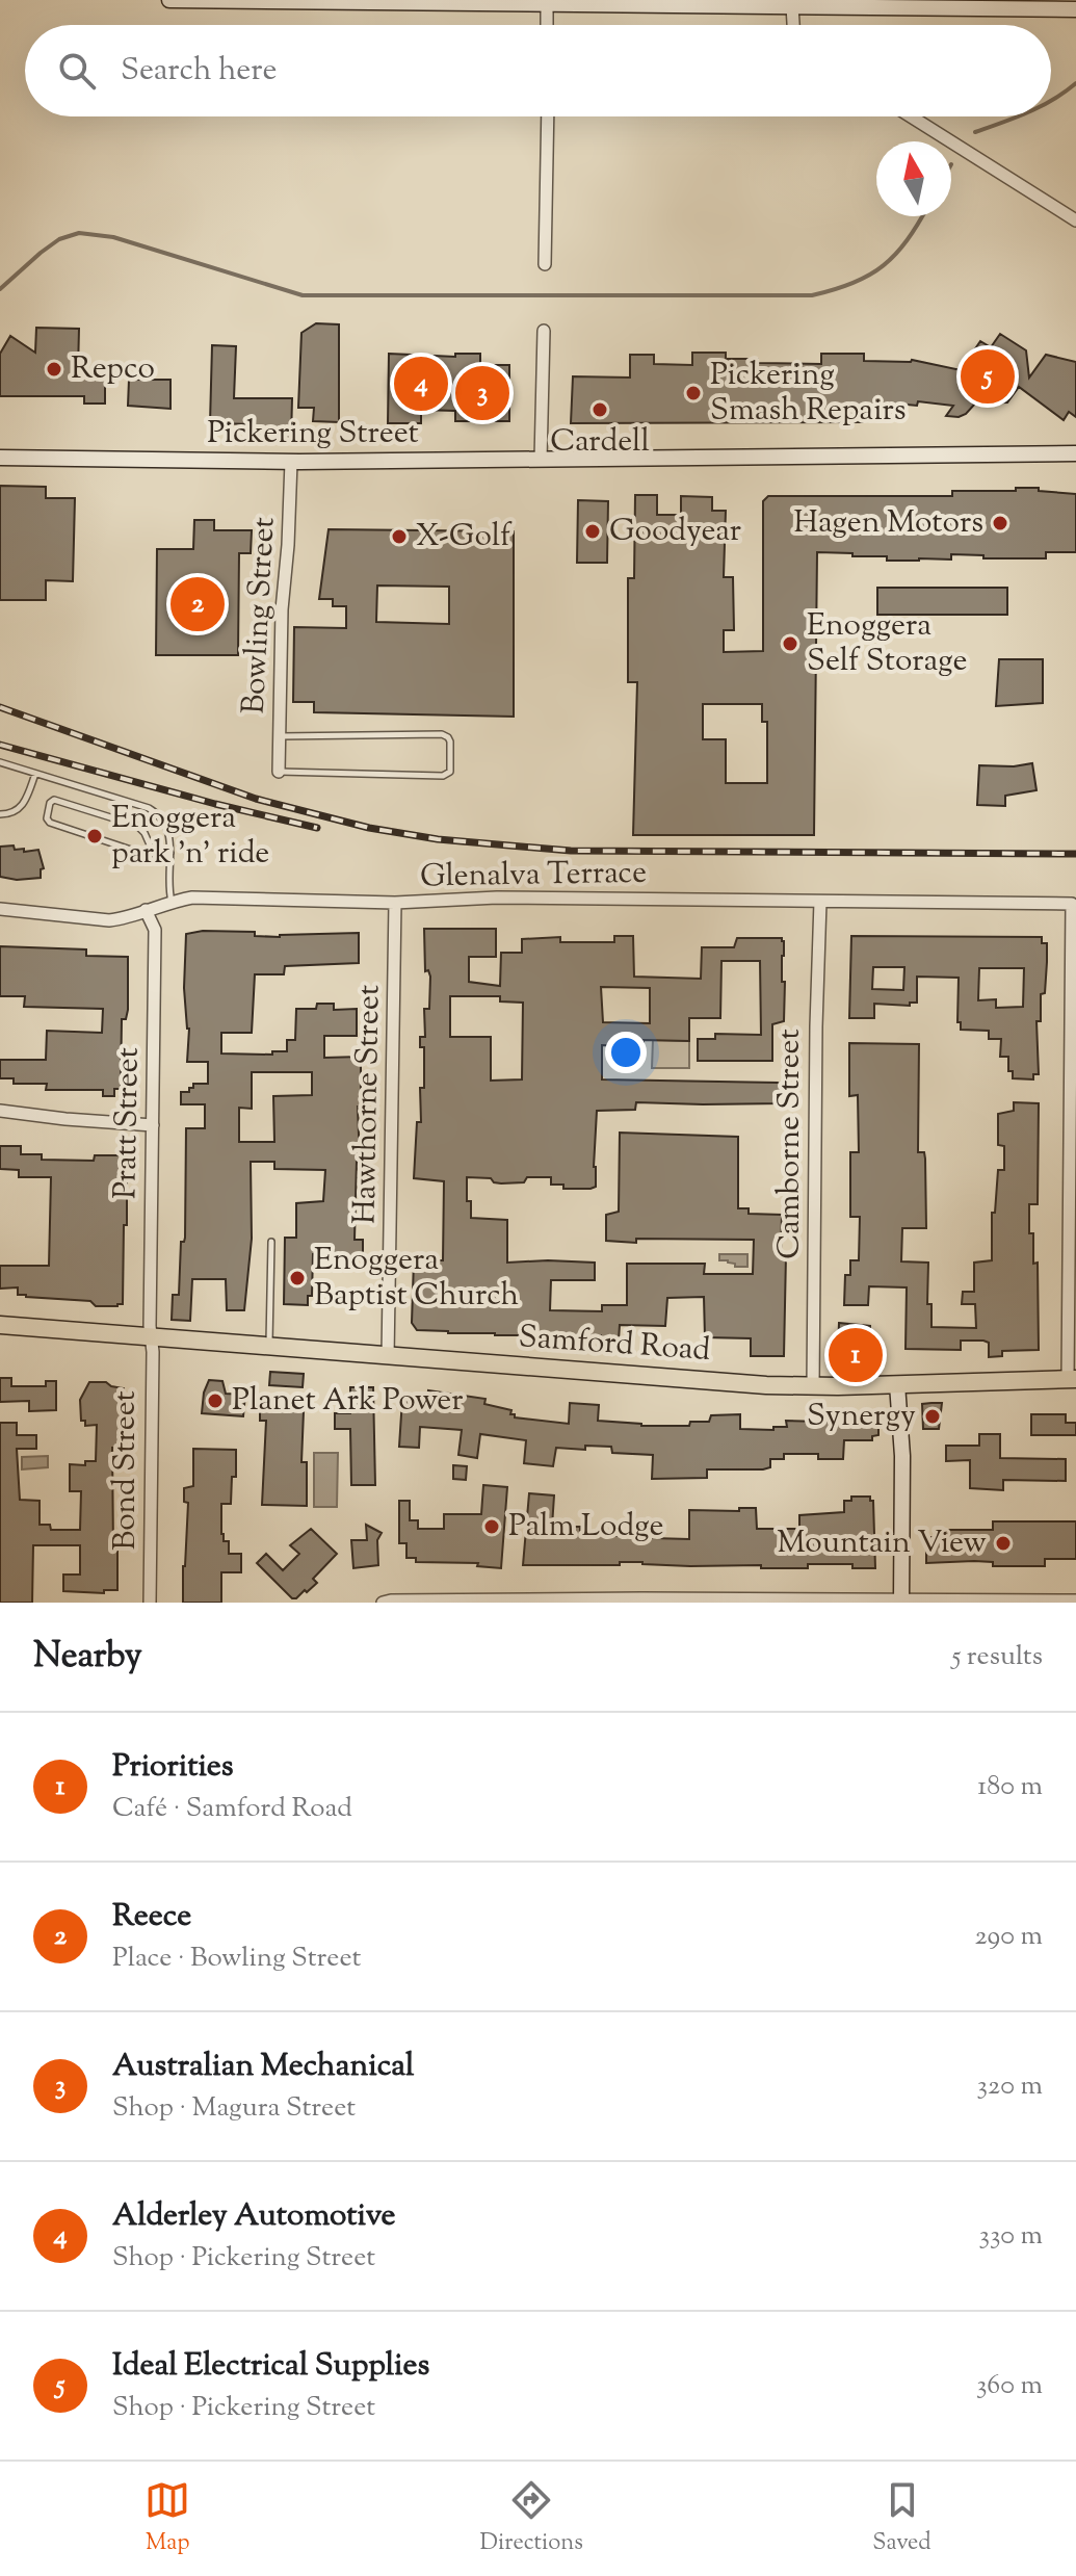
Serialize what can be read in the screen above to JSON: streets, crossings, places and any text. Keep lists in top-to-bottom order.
{
  "streets": {
    "main road": ["Pickering Street", "Samford Road"],
    "street": [
      "Bowling Street",
      "Glenalva Terrace",
      "Hawthorne Street",
      "Pratt Street",
      "Camborne Street",
      "Bond Street"
    ]
  },
  "crossings": [
    ["Pickering Street", "Bowling Street"],
    ["Glenalva Terrace", "Hawthorne Street"],
    ["Glenalva Terrace", "Pratt Street"],
    ["Glenalva Terrace", "Camborne Street"],
    ["Glenalva Terrace", "Samford Road"],
    ["Hawthorne Street", "Samford Road"],
    ["Pratt Street", "Samford Road"],
    ["Pratt Street", "Bond Street"],
    ["Camborne Street", "Samford Road"],
    ["Samford Road", "Bond Street"]
  ],
  "places": [
    "Repco",
    "Pickering Smash Repairs",
    "Cardell",
    "Hagen Motors",
    "Goodyear",
    "X-Golf",
    "Enoggera Self Storage",
    "Enoggera park 'n' ride",
    "Enoggera Baptist Church",
    "Planet Ark Power",
    "Synergy",
    "Palm Lodge",
    "Mountain View"
  ],
  "north": "top",
  "page": {
    "search": "Search here",
    "pins": [
      "5",
      "4",
      "3",
      "2",
      "1"
    ],
    "heading": ["Nearby", "5 results"],
    "list": [
      {
        "mark": "1",
        "name": "Priorities",
        "note": "Café · Samford Road",
        "value": "180 m"
      },
      {
        "mark": "2",
        "name": "Reece",
        "note": "Place · Bowling Street",
        "value": "290 m"
      },
      {
        "mark": "3",
        "name": "Australian Mechanical",
        "note": "Shop · Magura Street",
        "value": "320 m"
      },
      {
        "mark": "4",
        "name": "Alderley Automotive",
        "note": "Shop · Pickering Street",
        "value": "330 m"
      },
      {
        "mark": "5",
        "name": "Ideal Electrical Supplies",
        "note": "Shop · Pickering Street",
        "value": "360 m"
      }
    ],
    "nav": ["Map", "Directions", "Saved"]
  }
}
